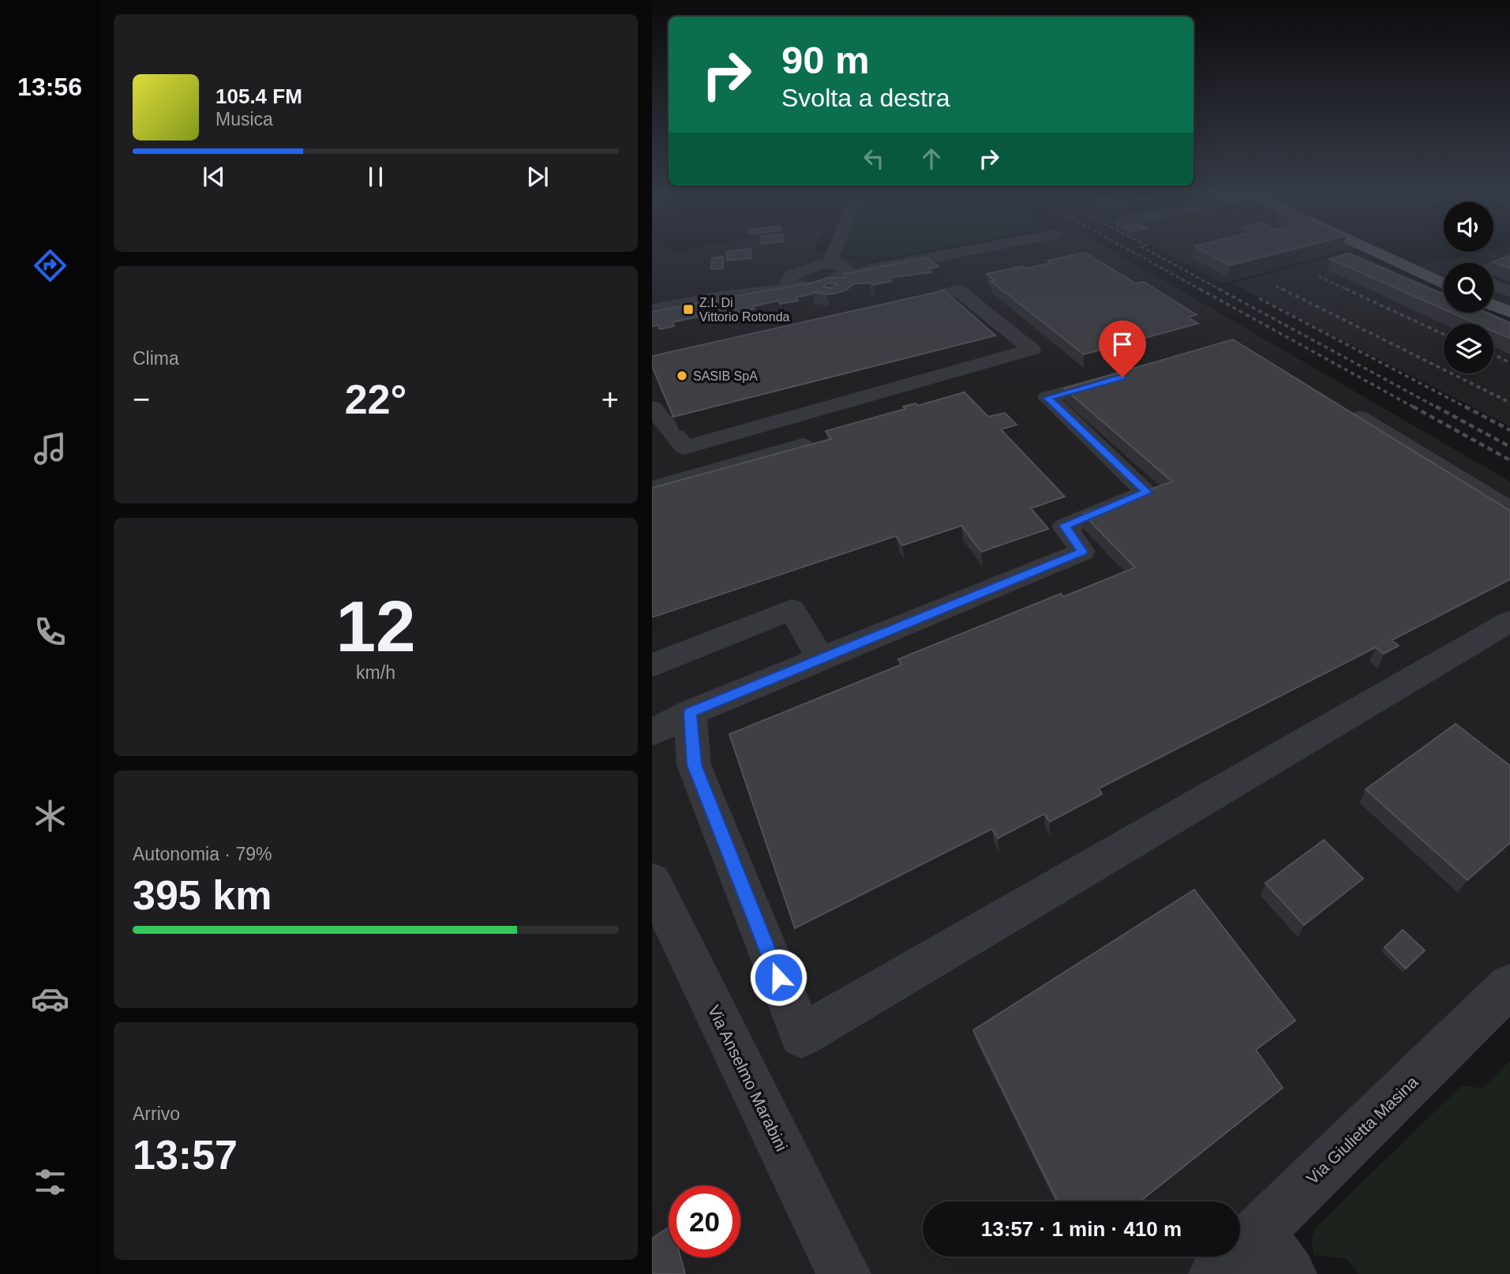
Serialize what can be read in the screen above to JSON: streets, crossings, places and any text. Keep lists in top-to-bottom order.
{
  "streets": {
    "street": ["Via Anselmo Marabini", "Via Giulietta Masina"]
  },
  "places": {
    "transit": ["Z.I. Di Vittorio Rotonda"],
    "other": ["SASIB SpA"]
  },
  "page": {
    "tabs": "13:56",
    "turn": ["90 m", "Svolta a destra"],
    "song": ["105.4 FM", "Musica"],
    "tile": [
      "Clima",
      ["12", "km/h"],
      ["Autonomia · 79%", "395 km"],
      ["Arrivo", "13:57"]
    ],
    "heat": ["−", "22°", "+"],
    "limit": "20",
    "trip": "13:57 · 1 min · 410 m"
  }
}
